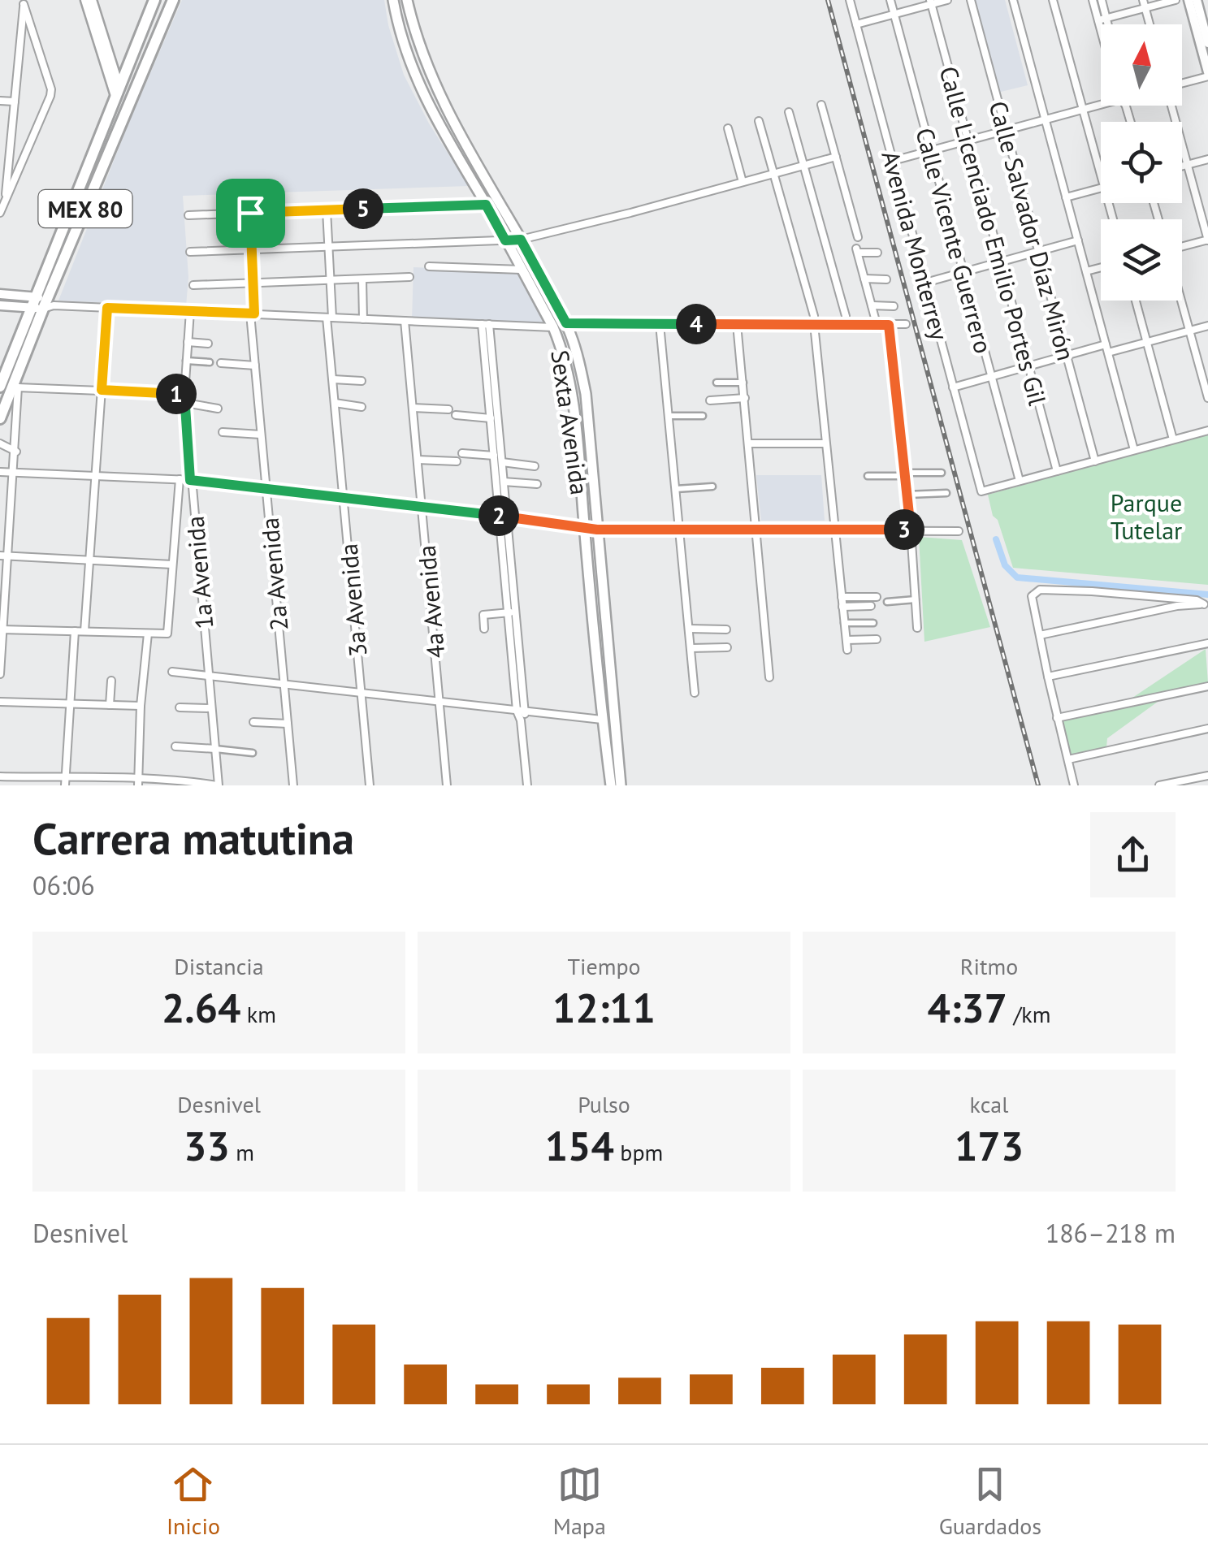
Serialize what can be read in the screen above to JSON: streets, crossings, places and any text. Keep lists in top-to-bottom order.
{
  "streets": {
    "main road": ["MEX 80", "Sexta Avenida"],
    "street": [
      "Calle Salvador Díaz Mirón",
      "Calle Licenciado Emilio Portes Gil",
      "Calle Vicente Guerrero",
      "Avenida Monterrey",
      "1a Avenida",
      "2a Avenida",
      "3a Avenida",
      "4a Avenida"
    ]
  },
  "crossings": [
    ["Calle Vicente Guerrero", "Avenida Monterrey"]
  ],
  "parks": ["Parque Tutelar"],
  "north": "top",
  "page": {
    "pins": [
      "5",
      "4",
      "1",
      "2",
      "3"
    ],
    "heading": ["Carrera matutina", "06:06"],
    "stats": [
      ["Distancia", "2.64 km"],
      ["Tiempo", "12:11"],
      ["Ritmo", "4:37 /km"],
      ["Desnivel", "33 m"],
      ["Pulso", "154 bpm"],
      ["kcal", "173"]
    ],
    "chart": ["Desnivel", "186–218 m"],
    "tabs": ["Inicio", "Mapa", "Guardados"]
  }
}
